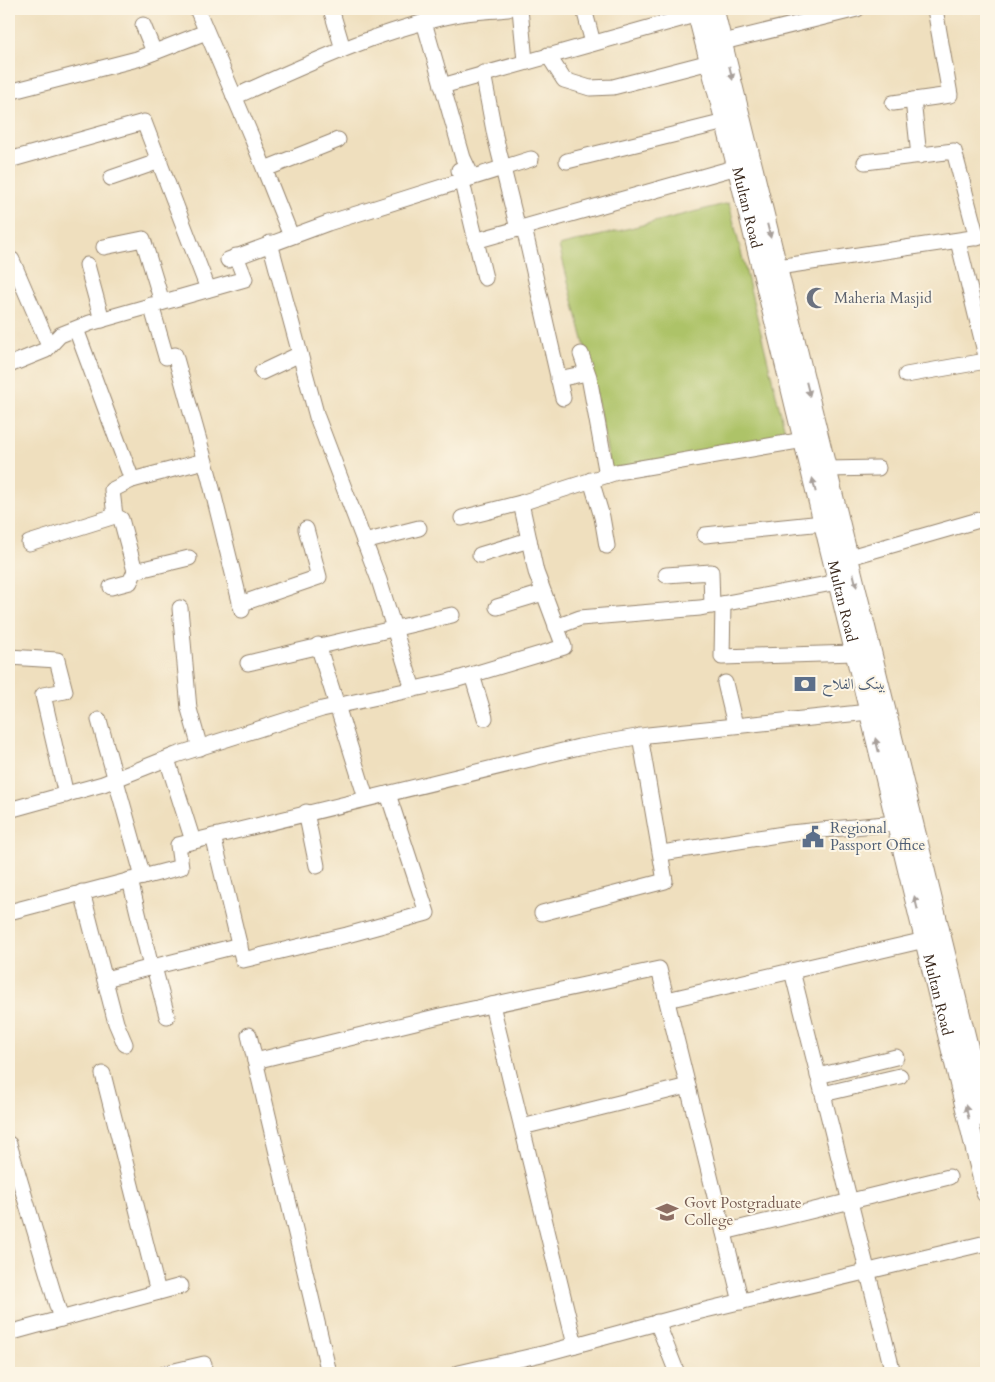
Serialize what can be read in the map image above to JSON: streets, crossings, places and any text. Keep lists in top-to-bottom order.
{
  "streets": {
    "main road": ["Multan Road"]
  },
  "places": {
    "mosque": ["Maheria Masjid"],
    "bank": ["بینک الفلاح"],
    "public building": ["Regional Passport Office"],
    "school or university": ["Govt Postgraduate College"]
  }
}
